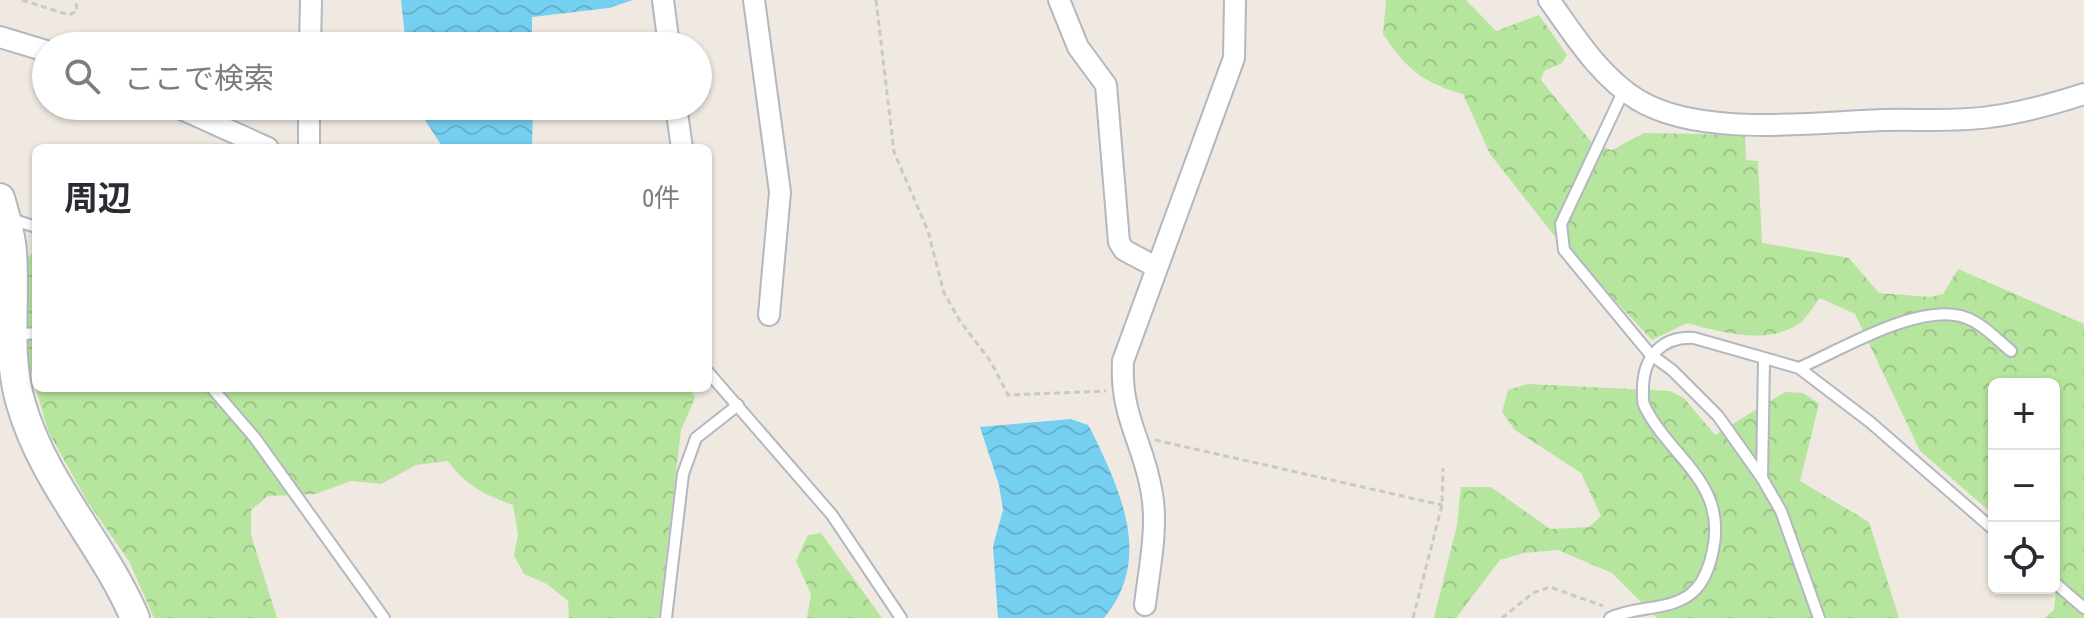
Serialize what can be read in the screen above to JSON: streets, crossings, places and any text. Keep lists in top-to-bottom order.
{
  "page": {
    "search": "ここで検索",
    "heading": ["周辺", "0件"],
    "map_buttons": ["+", "−"]
  }
}
